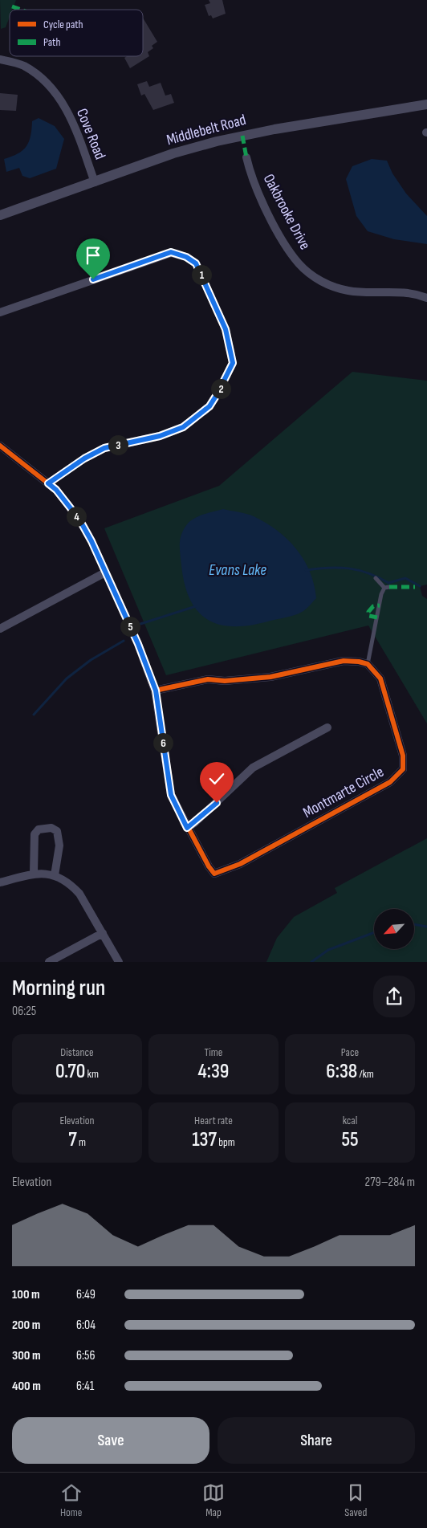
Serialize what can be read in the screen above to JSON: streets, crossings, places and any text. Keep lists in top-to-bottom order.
{
  "streets": {
    "street": [
      "Middlebelt Road",
      "Cove Road",
      "Oakbrooke Drive",
      "Montmarte Circle"
    ]
  },
  "crossings": [
    ["Middlebelt Road", "Cove Road"]
  ],
  "water": ["Evans Lake"],
  "legend": ["Cycle path", "Path"],
  "north": "bottom left",
  "page": {
    "pins": [
      "1",
      "2",
      "3",
      "4",
      "5",
      "6"
    ],
    "heading": ["Morning run", "06:25"],
    "stats": [
      ["Distance", "0.70 km"],
      ["Time", "4:39"],
      ["Pace", "6:38 /km"],
      ["Elevation", "7 m"],
      ["Heart rate", "137 bpm"],
      ["kcal", "55"]
    ],
    "chart": ["Elevation", "279–284 m"],
    "list": [
      {
        "name": "100 m",
        "note": "6:49"
      },
      {
        "name": "200 m",
        "note": "6:04"
      },
      {
        "name": "300 m",
        "note": "6:56"
      },
      {
        "name": "400 m",
        "note": "6:41"
      }
    ],
    "buttons": ["Save", "Share"],
    "tabs": ["Home", "Map", "Saved"]
  }
}
